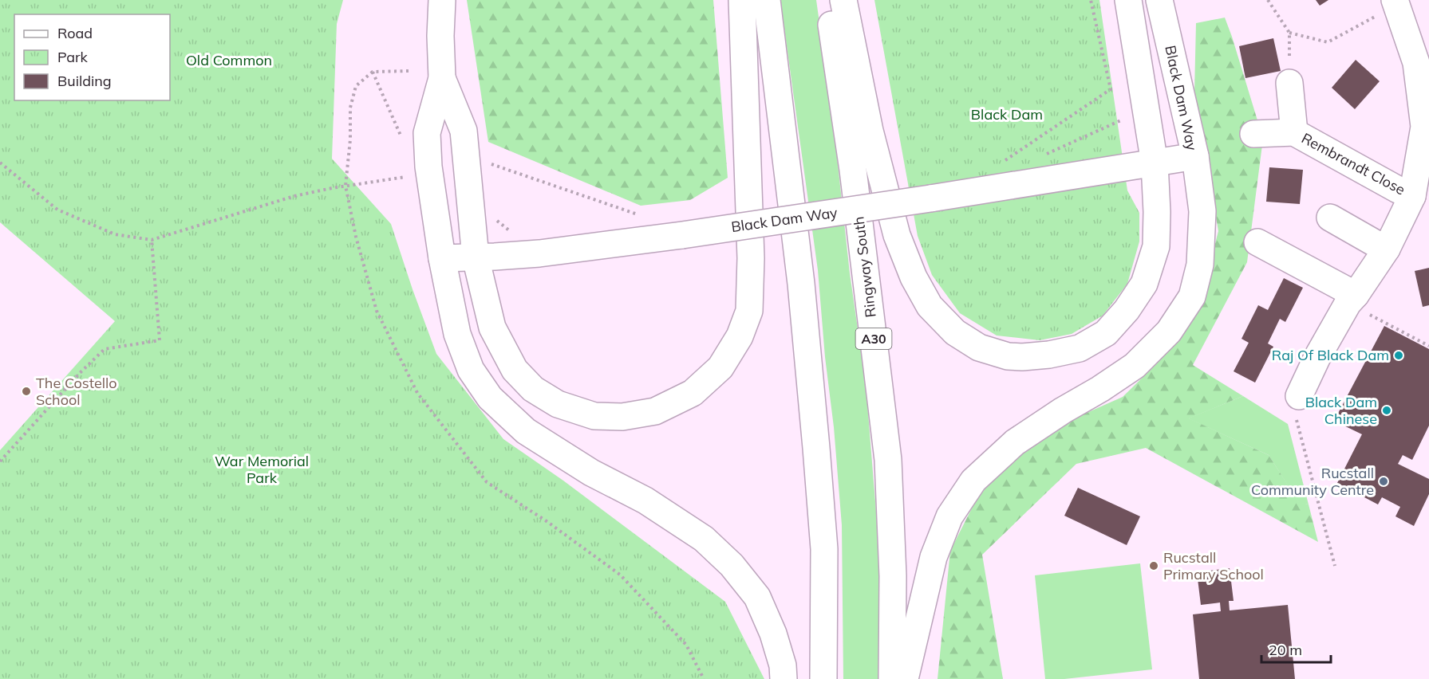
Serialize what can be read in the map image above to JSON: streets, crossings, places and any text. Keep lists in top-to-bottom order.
{
  "streets": {
    "main road": [
      "Black Dam Way",
      "Rembrandt Close",
      "Ringway South",
      "A30"
    ]
  },
  "parks": ["Old Common", "Black Dam", "War Memorial Park"],
  "places": [
    "Raj Of Black Dam",
    "The Costello School",
    "Black Dam Chinese",
    "Rucstall Community Centre",
    "Rucstall Primary School"
  ],
  "legend": ["Road", "Park", "Building"],
  "scale_bar": "20 m"
}
